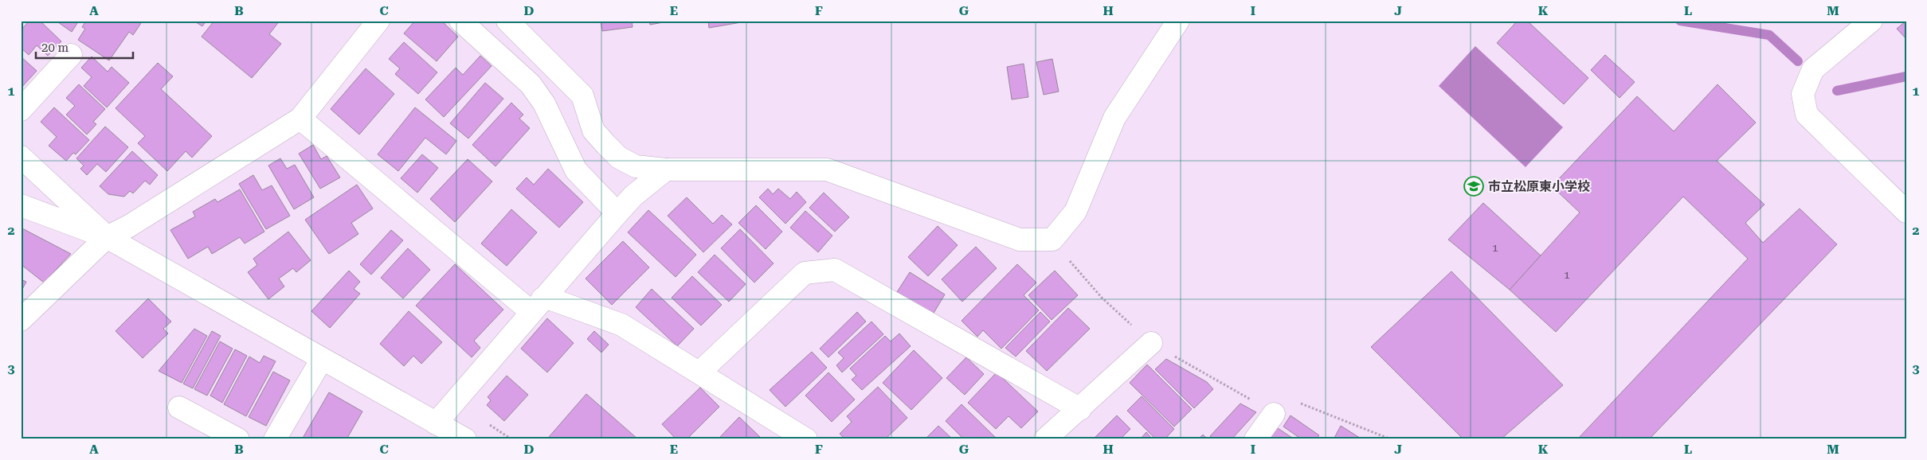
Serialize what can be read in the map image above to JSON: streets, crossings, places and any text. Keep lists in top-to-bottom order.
{
  "places": {
    "school or university": ["市立松原東小学校"]
  },
  "house_numbers": ["1", "1"],
  "scale_bar": "20 m",
  "grid": {
    "columns": [
      "A",
      "B",
      "C",
      "D",
      "E",
      "F",
      "G",
      "H",
      "I",
      "J",
      "K",
      "L",
      "M"
    ],
    "rows": ["1", "2", "3"]
  }
}
